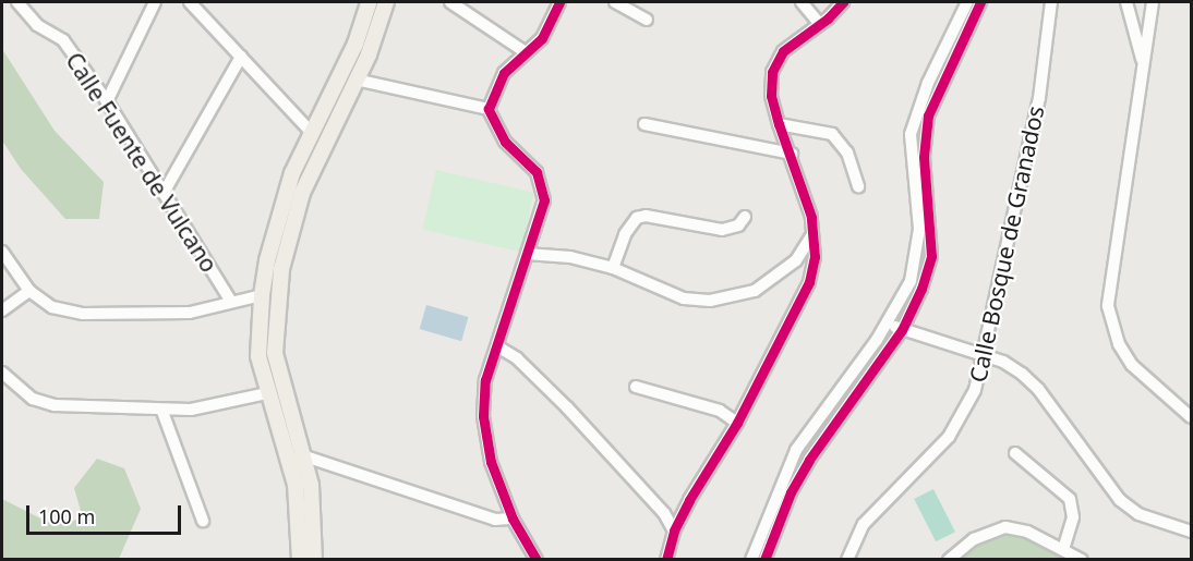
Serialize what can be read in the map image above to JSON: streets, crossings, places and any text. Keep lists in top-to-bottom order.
{
  "streets": {
    "street": ["Calle Fuente de Vulcano", "Calle Bosque de Granados"]
  },
  "scale_bar": "100 m"
}
